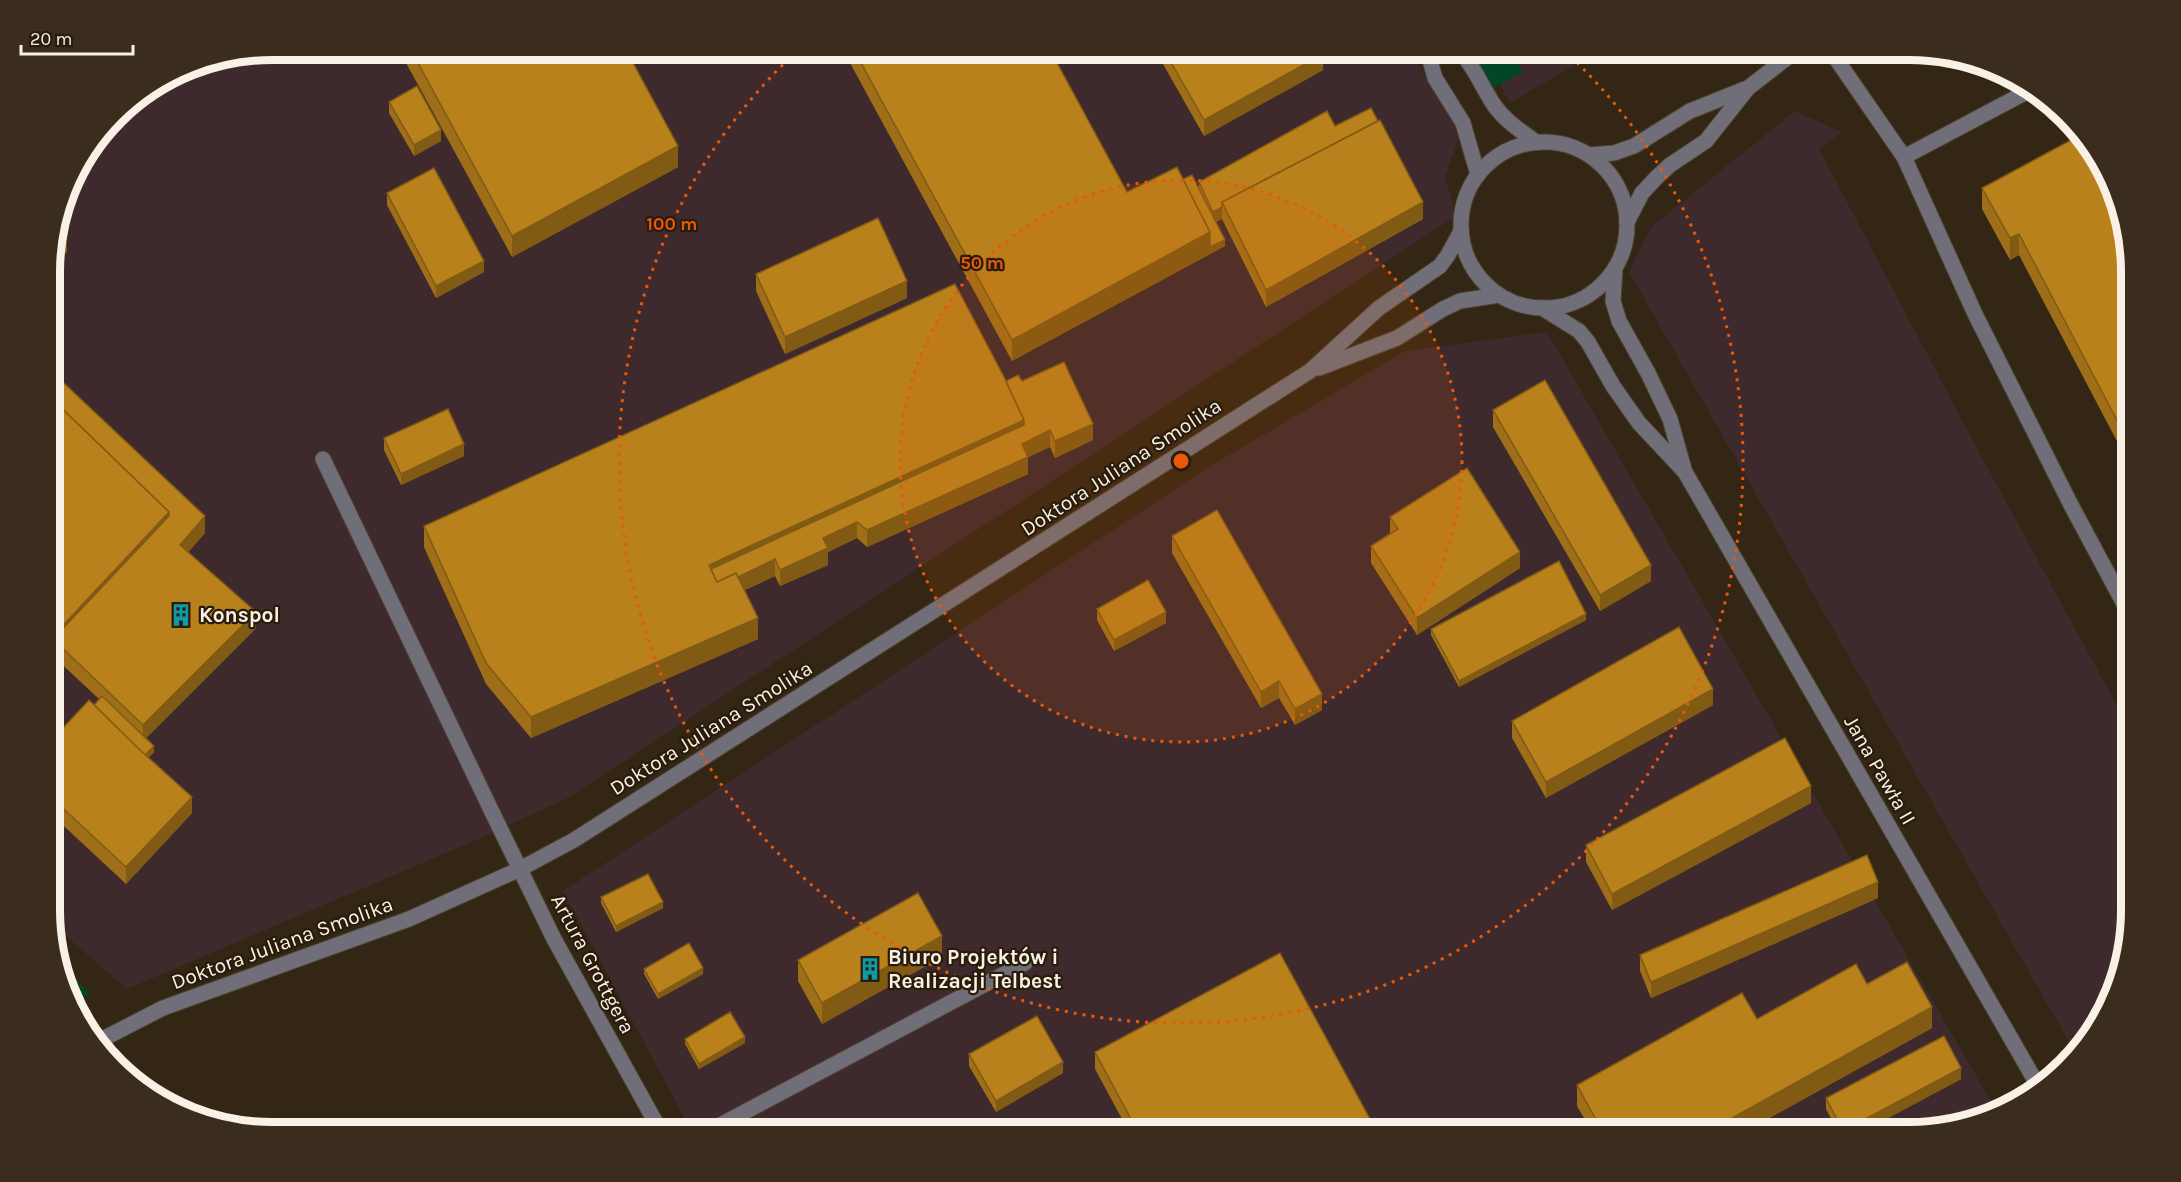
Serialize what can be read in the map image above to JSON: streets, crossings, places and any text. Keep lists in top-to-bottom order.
{
  "streets": {
    "street": ["Doktora Juliana Smolika", "Jana Pawła II", "Artura Grottgera"]
  },
  "crossings": [
    ["Doktora Juliana Smolika", "Jana Pawła II"],
    ["Doktora Juliana Smolika", "Artura Grottgera"]
  ],
  "places": {
    "building": ["Konspol", "Biuro Projektów i Realizacji Telbest"]
  },
  "scale_bar": "20 m",
  "rings": ["100 m", "50 m"]
}
